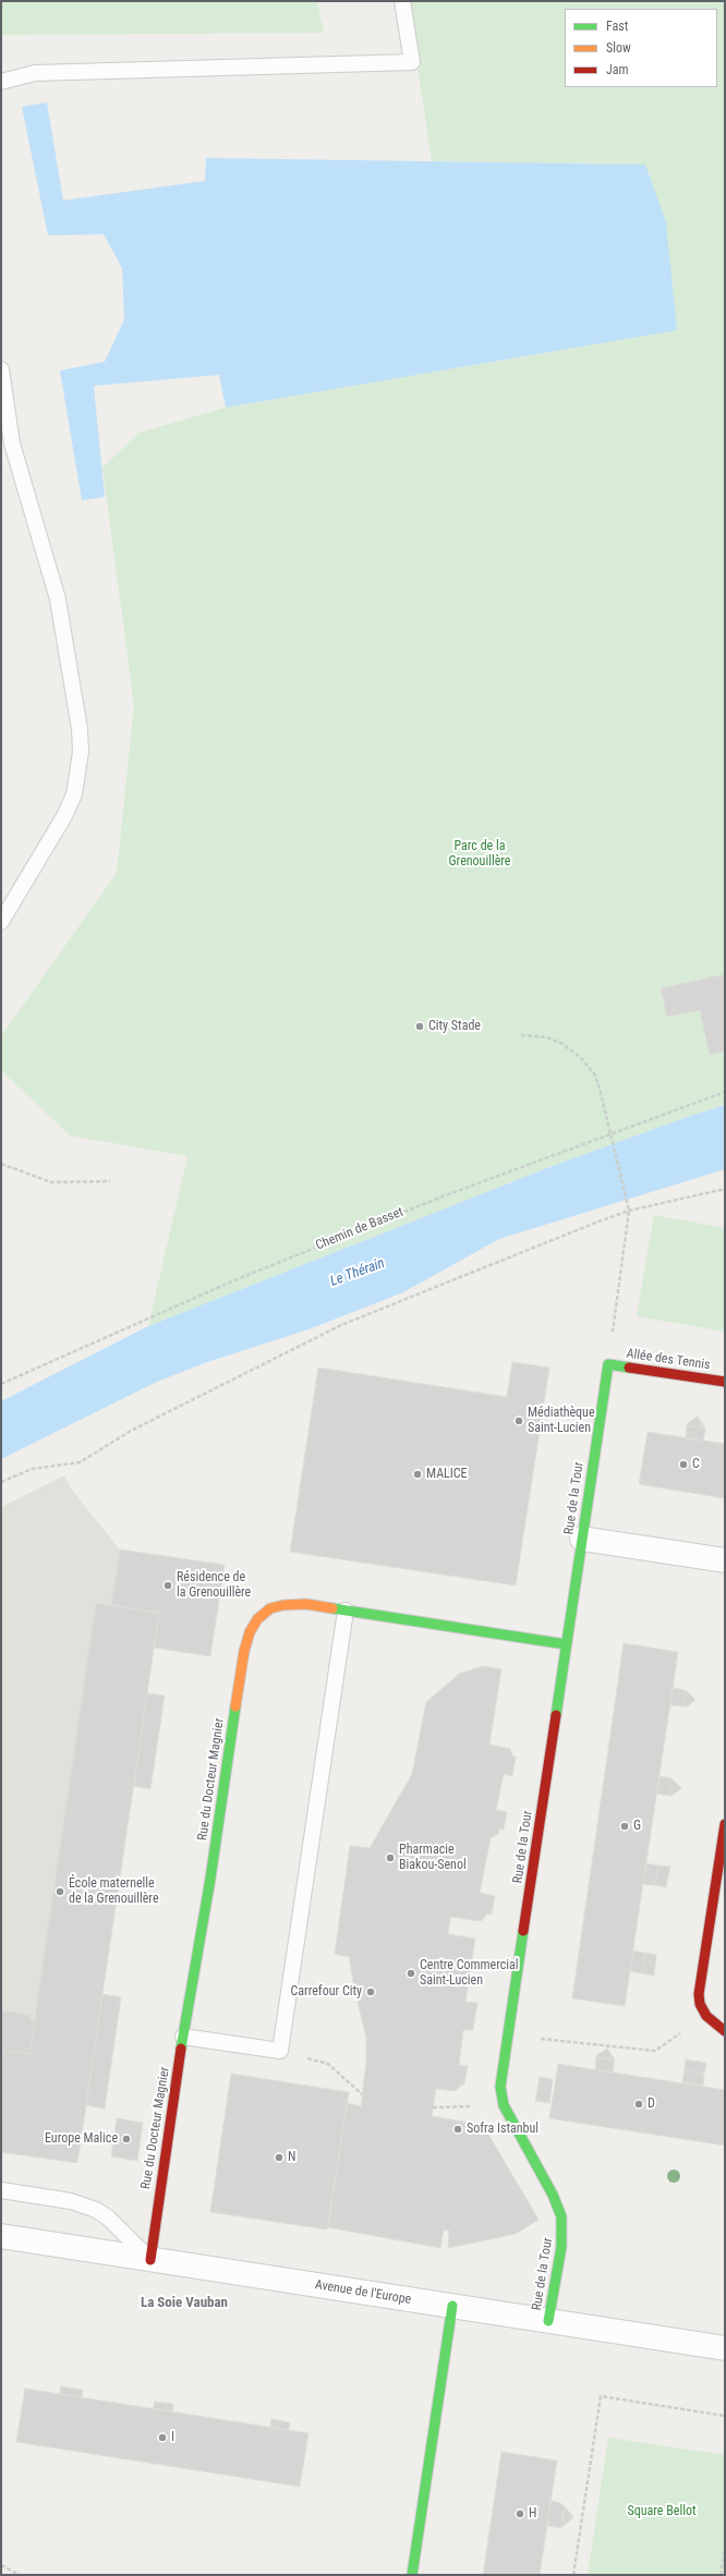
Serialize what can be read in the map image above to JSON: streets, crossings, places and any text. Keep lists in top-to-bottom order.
{
  "streets": {
    "street": [
      "Allée des Tennis",
      "Rue de la Tour",
      "Rue du Docteur Magnier",
      "Avenue de l'Europe"
    ],
    "path": ["Chemin de Basset"]
  },
  "crossings": [
    ["Allée des Tennis", "Rue de la Tour"],
    ["Rue de la Tour", "Rue du Docteur Magnier"],
    ["Rue de la Tour", "Avenue de l'Europe"],
    ["Rue du Docteur Magnier", "Avenue de l'Europe"]
  ],
  "districts": ["La Soie Vauban"],
  "water": ["Le Thérain"],
  "parks": ["Parc de la Grenouillère", "Square Bellot"],
  "places": [
    "City Stade",
    "Médiathèque Saint-Lucien",
    "C",
    "MALICE",
    "Résidence de la Grenouillère",
    "G",
    "Pharmacie Biakou-Senol",
    "École maternelle de la Grenouillère",
    "Centre Commercial Saint-Lucien",
    "Carrefour City",
    "D",
    "Sofra Istanbul",
    "Europe Malice",
    "N",
    "I",
    "H"
  ],
  "legend": ["Fast", "Slow", "Jam"]
}
